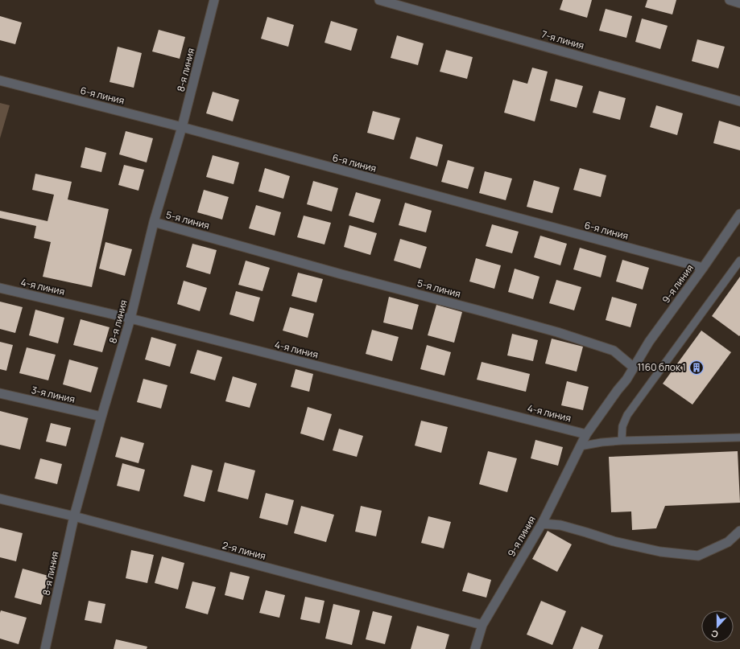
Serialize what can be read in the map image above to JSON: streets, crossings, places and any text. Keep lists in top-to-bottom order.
{
  "streets": {
    "street": [
      "7-я линия",
      "8-я линия",
      "6-я линия",
      "5-я линия",
      "9-я линия",
      "4-я линия",
      "3-я линия",
      "2-я линия"
    ]
  },
  "crossings": [
    ["8-я линия", "6-я линия"],
    ["8-я линия", "5-я линия"],
    ["8-я линия", "4-я линия"],
    ["8-я линия", "3-я линия"],
    ["8-я линия", "2-я линия"],
    ["6-я линия", "9-я линия"],
    ["5-я линия", "9-я линия"],
    ["9-я линия", "4-я линия"],
    ["9-я линия", "2-я линия"]
  ],
  "places": {
    "building": ["1160 блок 1"]
  },
  "north": "bottom"
}
